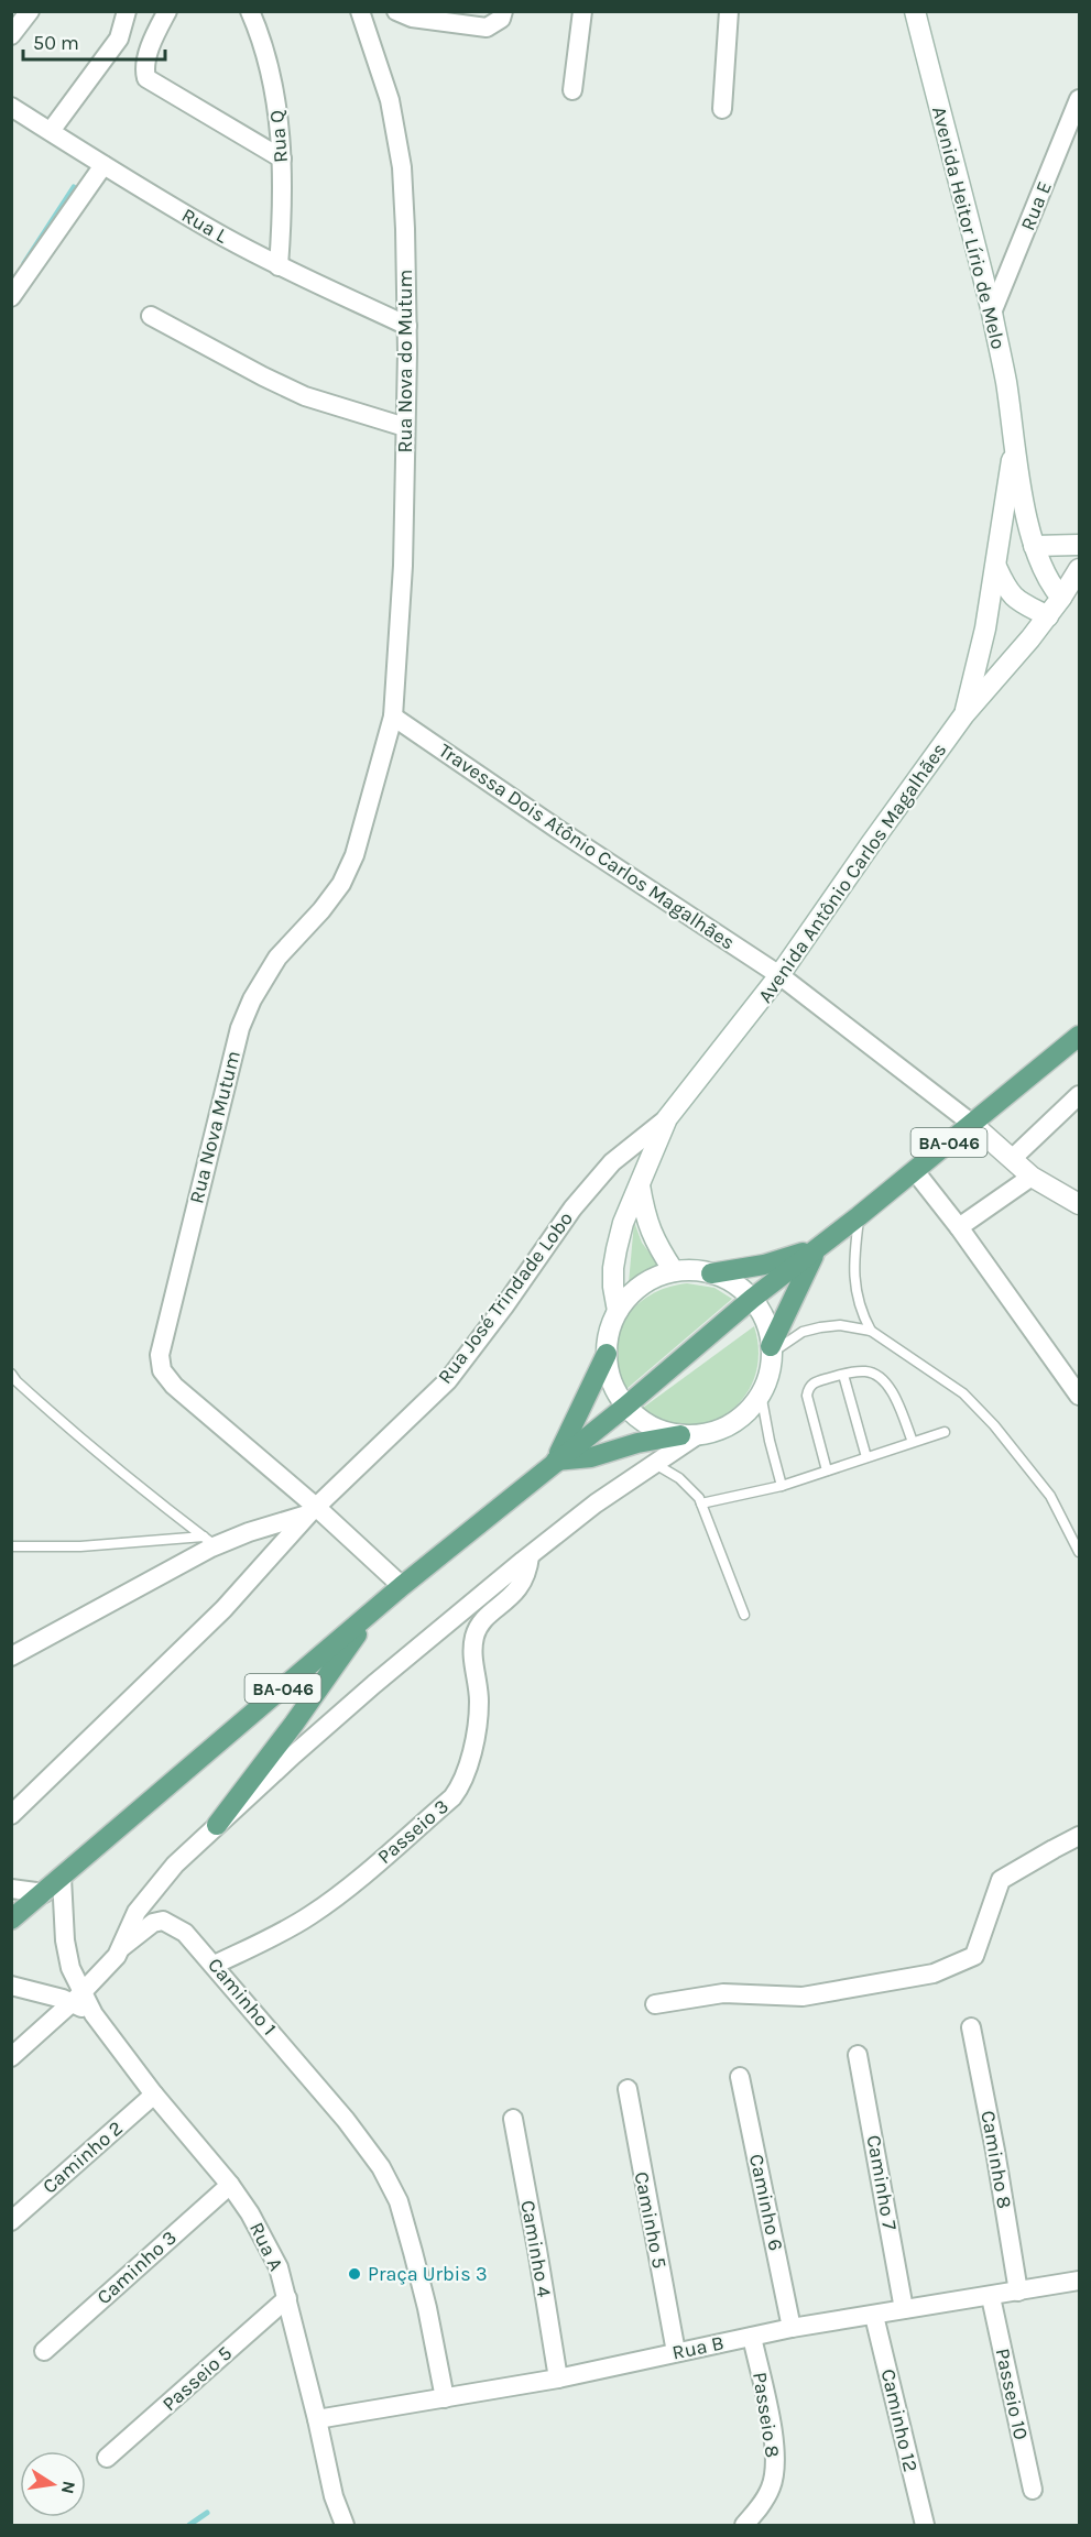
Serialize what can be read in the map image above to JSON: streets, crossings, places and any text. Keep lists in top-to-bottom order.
{
  "streets": {
    "main road": ["Avenida Heitor Lírio de Melo", "Avenida Antônio Carlos Magalhães", "BA-046"],
    "street": [
      "Rua Q",
      "Rua E",
      "Rua L",
      "Rua Nova do Mutum",
      "Travessa Dois Atônio Carlos Magalhães",
      "Rua Nova Mutum",
      "Rua José Trindade Lobo",
      "Passeio 3",
      "Caminho 1",
      "Caminho 2",
      "Caminho 8",
      "Caminho 7",
      "Caminho 6",
      "Caminho 5",
      "Rua A",
      "Caminho 4",
      "Caminho 3",
      "Rua B",
      "Passeio 5",
      "Passeio 10",
      "Passeio 8",
      "Caminho 12"
    ]
  },
  "crossings": [
    ["Rua Q", "Rua L"],
    ["Rua E", "Avenida Heitor Lírio de Melo"],
    ["Rua L", "Rua Nova do Mutum"],
    ["Avenida Heitor Lírio de Melo", "Avenida Antônio Carlos Magalhães"],
    ["Rua Nova do Mutum", "Travessa Dois Atônio Carlos Magalhães"],
    ["Rua Nova do Mutum", "Rua Nova Mutum"],
    ["Travessa Dois Atônio Carlos Magalhães", "Avenida Antônio Carlos Magalhães"],
    ["Travessa Dois Atônio Carlos Magalhães", "Rua Nova Mutum"],
    ["Travessa Dois Atônio Carlos Magalhães", "BA-046"],
    ["Avenida Antônio Carlos Magalhães", "Rua José Trindade Lobo"],
    ["Rua Nova Mutum", "BA-046"],
    ["Rua Nova Mutum", "Rua José Trindade Lobo"],
    ["Passeio 3", "Caminho 1"],
    ["Caminho 1", "Rua B"],
    ["Caminho 2", "Rua A"],
    ["Caminho 8", "Rua B"],
    ["Caminho 7", "Rua B"],
    ["Caminho 6", "Rua B"],
    ["Caminho 5", "Rua B"],
    ["Rua A", "Caminho 3"],
    ["Rua A", "Rua B"],
    ["Rua A", "Passeio 5"],
    ["Caminho 4", "Rua B"],
    ["Rua B", "Passeio 10"],
    ["Rua B", "Passeio 8"],
    ["Rua B", "Caminho 12"]
  ],
  "places": ["Praça Urbis 3"],
  "scale_bar": "50 m",
  "north": "right"
}
